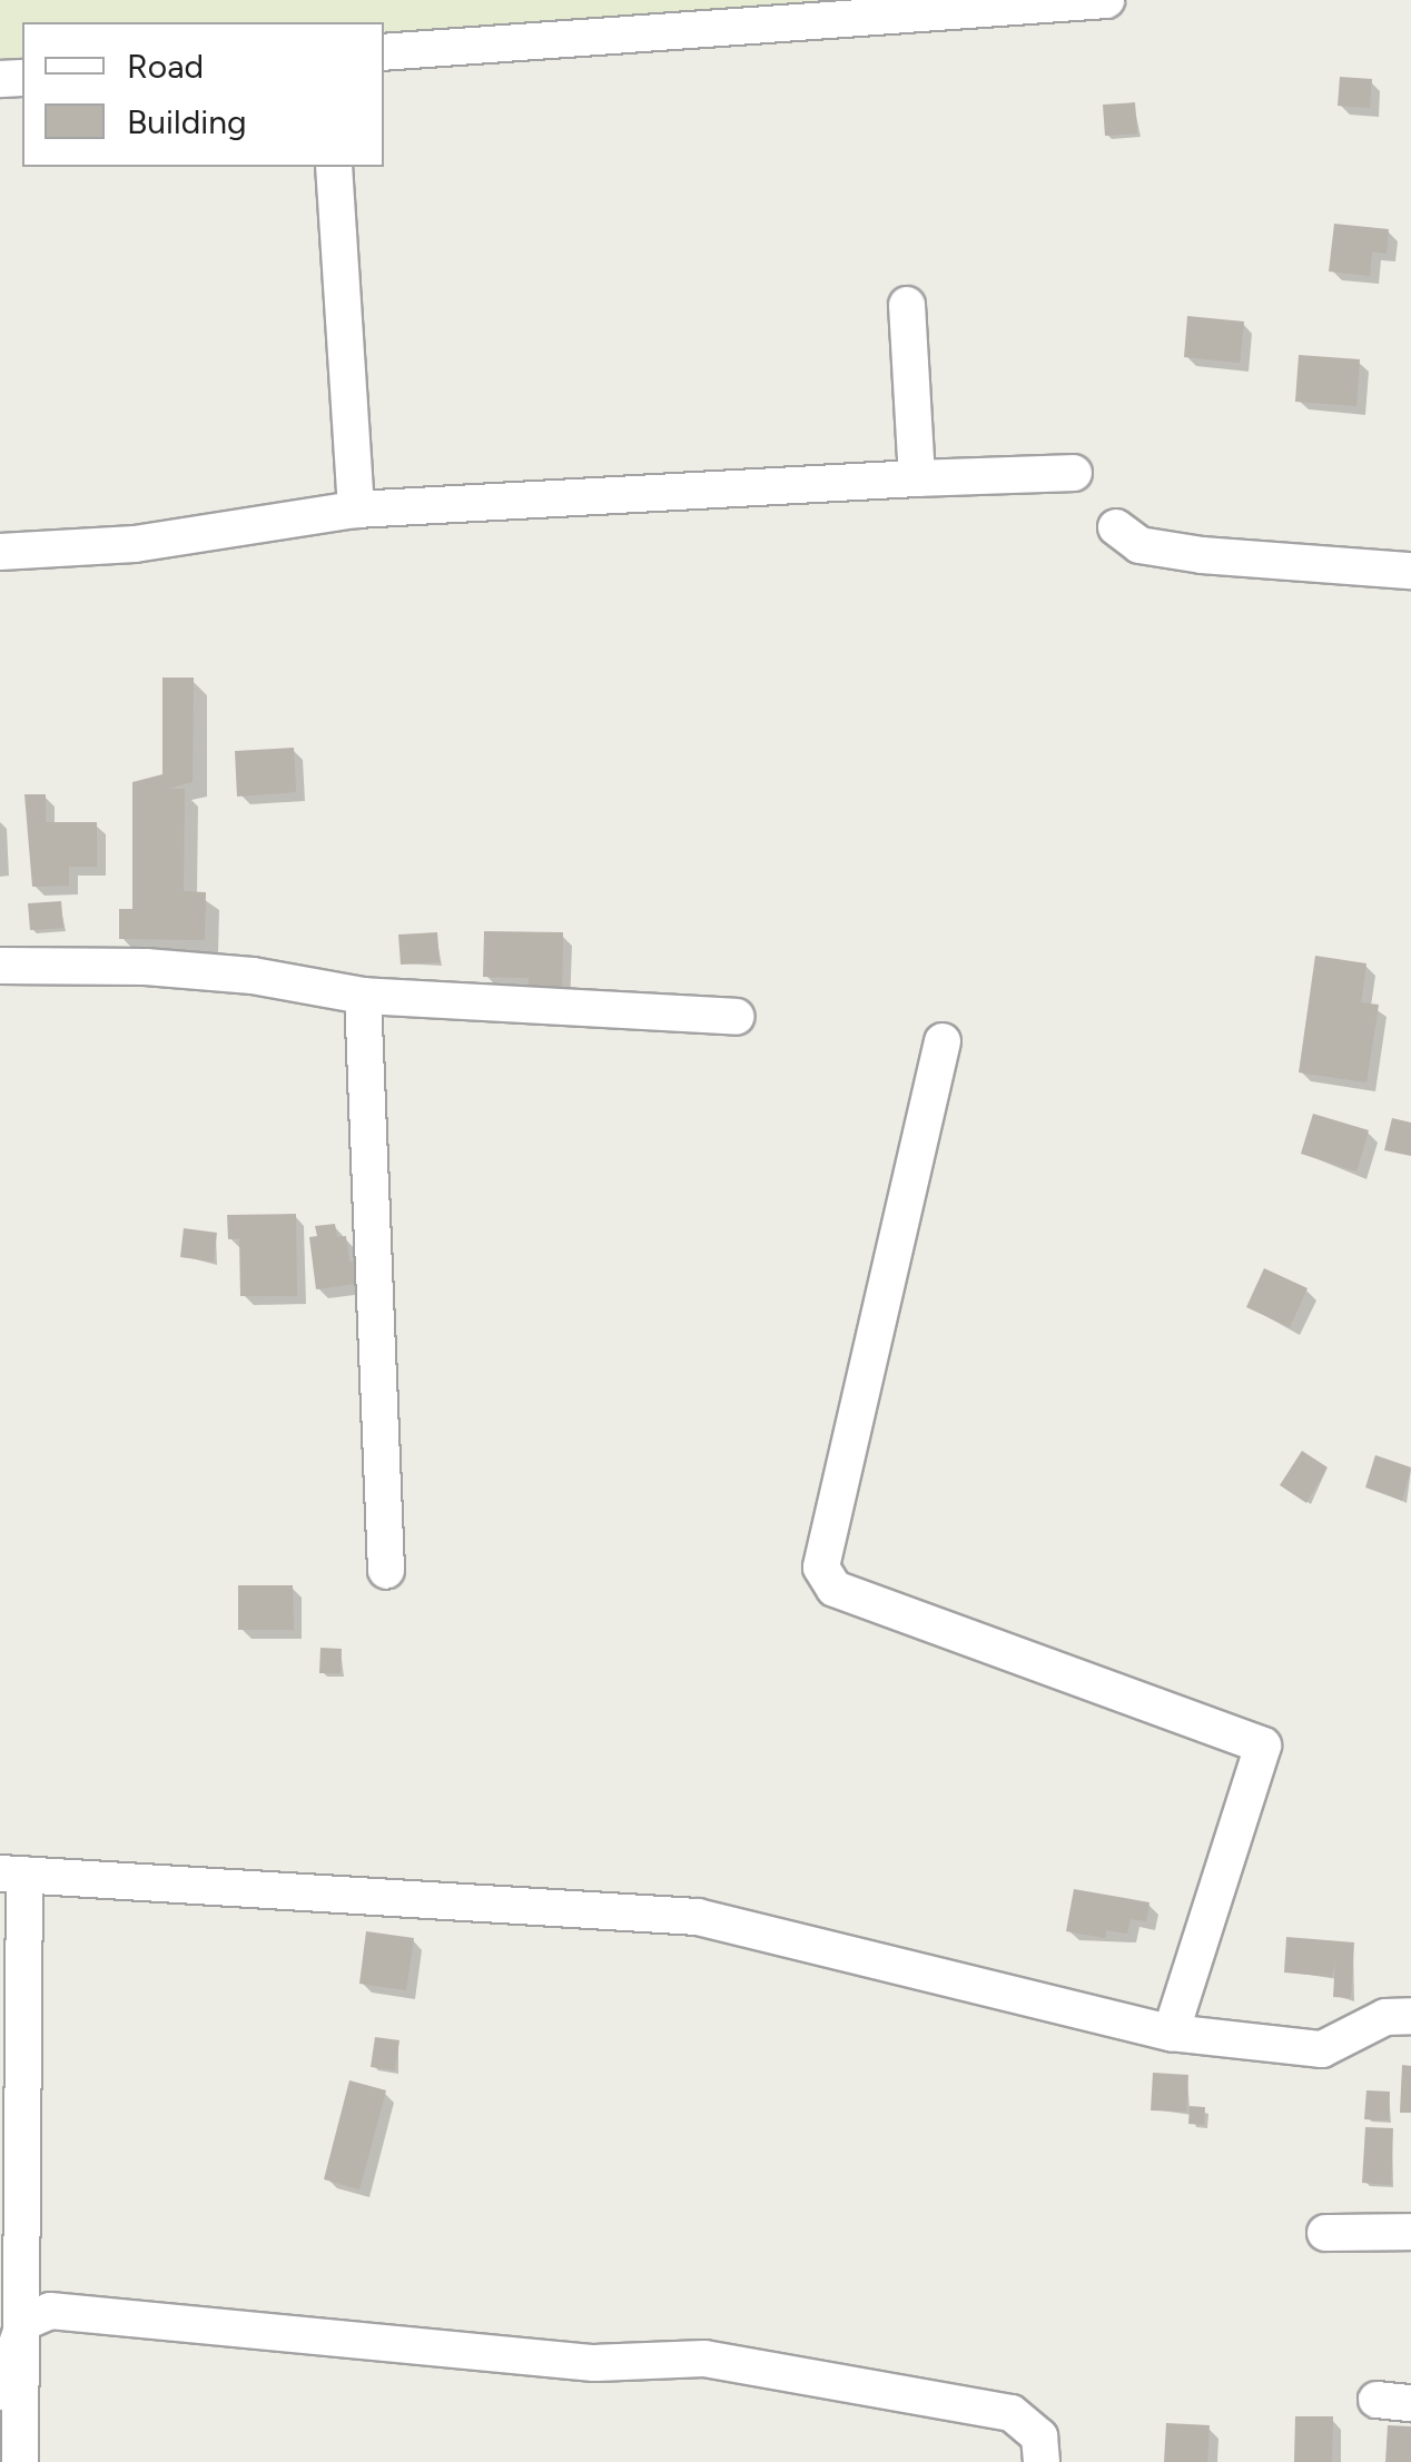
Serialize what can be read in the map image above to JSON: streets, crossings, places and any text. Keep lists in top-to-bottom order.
{
  "legend": ["Road", "Building"]
}
